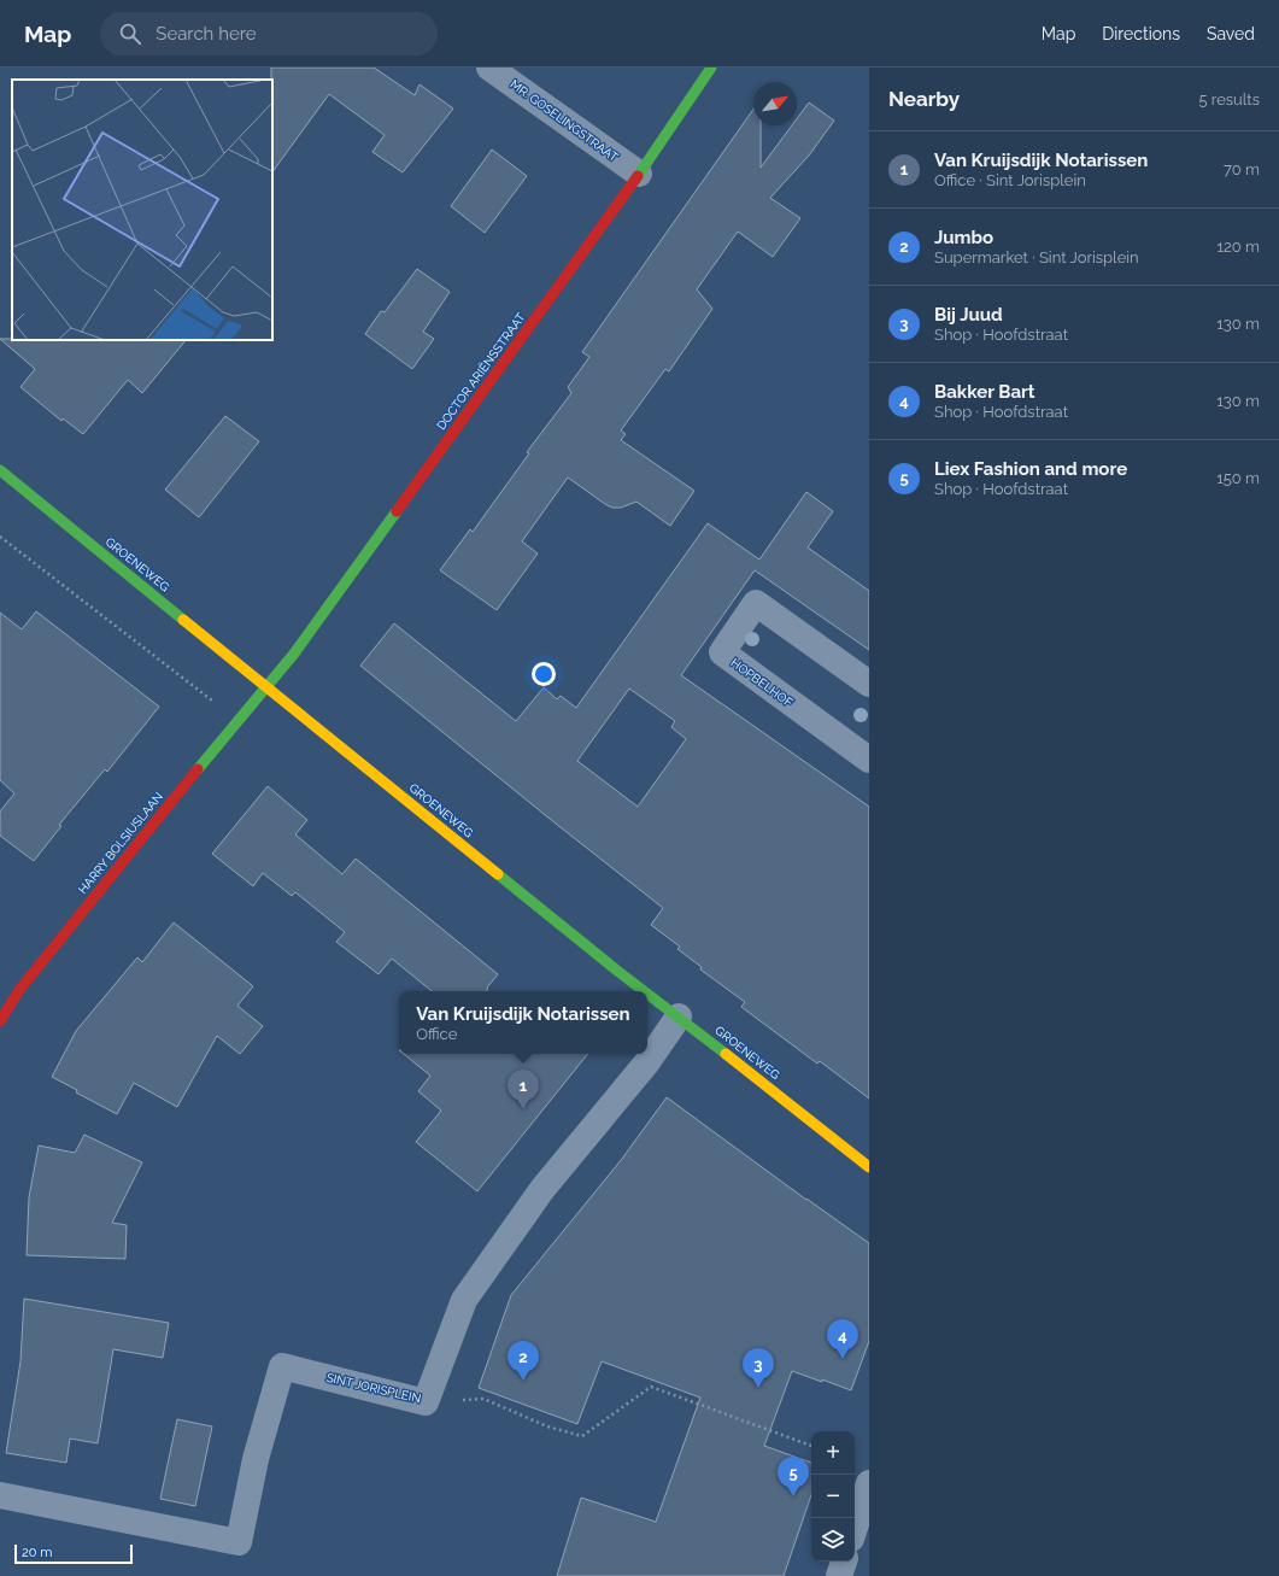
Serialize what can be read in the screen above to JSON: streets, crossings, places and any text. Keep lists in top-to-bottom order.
{
  "streets": {
    "street": [
      "MR. GOSELINGSTRAAT",
      "DOCTOR ARIËNSSTRAAT",
      "GROENEWEG",
      "HOPBELHOF",
      "HARRY BOLSIUSLAAN",
      "SINT JORISPLEIN"
    ]
  },
  "crossings": [
    ["MR. GOSELINGSTRAAT", "DOCTOR ARIËNSSTRAAT"],
    ["DOCTOR ARIËNSSTRAAT", "GROENEWEG"],
    ["DOCTOR ARIËNSSTRAAT", "HARRY BOLSIUSLAAN"],
    ["GROENEWEG", "HARRY BOLSIUSLAAN"],
    ["GROENEWEG", "SINT JORISPLEIN"]
  ],
  "scale_bar": "20 m",
  "north": "top right",
  "page": {
    "header": "Map",
    "search": "Search here",
    "nav": ["Map", "Directions", "Saved"],
    "heading": ["Nearby", "5 results"],
    "list": [
      {
        "mark": "1",
        "name": "Van Kruijsdijk Notarissen",
        "note": "Office · Sint Jorisplein",
        "value": "70 m"
      },
      {
        "mark": "2",
        "name": "Jumbo",
        "note": "Supermarket · Sint Jorisplein",
        "value": "120 m"
      },
      {
        "mark": "3",
        "name": "Bij Juud",
        "note": "Shop · Hoofdstraat",
        "value": "130 m"
      },
      {
        "mark": "4",
        "name": "Bakker Bart",
        "note": "Shop · Hoofdstraat",
        "value": "130 m"
      },
      {
        "mark": "5",
        "name": "Liex Fashion and more",
        "note": "Shop · Hoofdstraat",
        "value": "150 m"
      }
    ],
    "popup": ["Van Kruijsdijk Notarissen", "Office"],
    "pins": [
      "1",
      "4",
      "2",
      "3",
      "5"
    ],
    "map_buttons": ["+", "−"],
    "scale": "20 m"
  }
}
